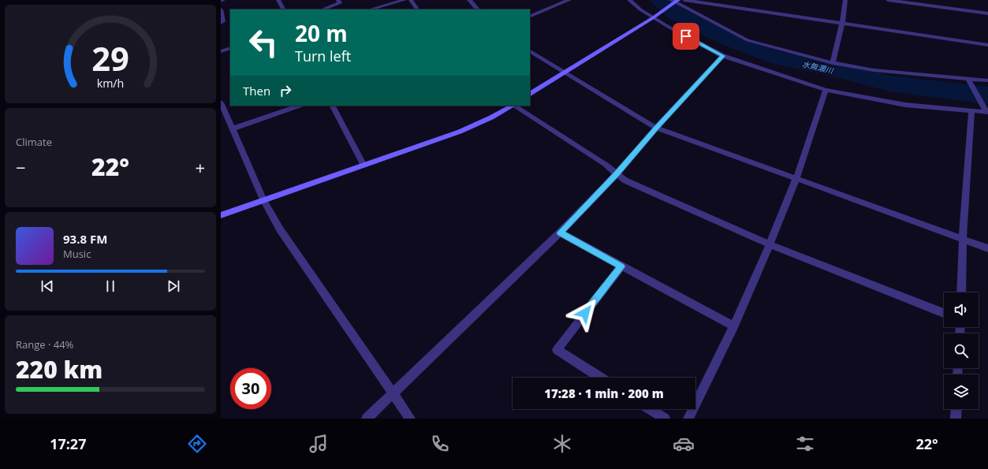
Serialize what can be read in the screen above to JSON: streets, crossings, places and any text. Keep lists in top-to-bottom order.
{
  "water": ["水無瀬川"],
  "page": {
    "turn": ["20 m", "Turn left"],
    "then": "Then",
    "tile": [
      "Climate",
      ["Range · 44%", "220 km"]
    ],
    "heat": ["−", "22°", "+"],
    "song": ["93.8 FM", "Music"],
    "limit": "30",
    "trip": "17:28 · 1 min · 200 m",
    "tabs": ["17:27", "22°"],
    "gauge": ["29", "km/h"]
  }
}
